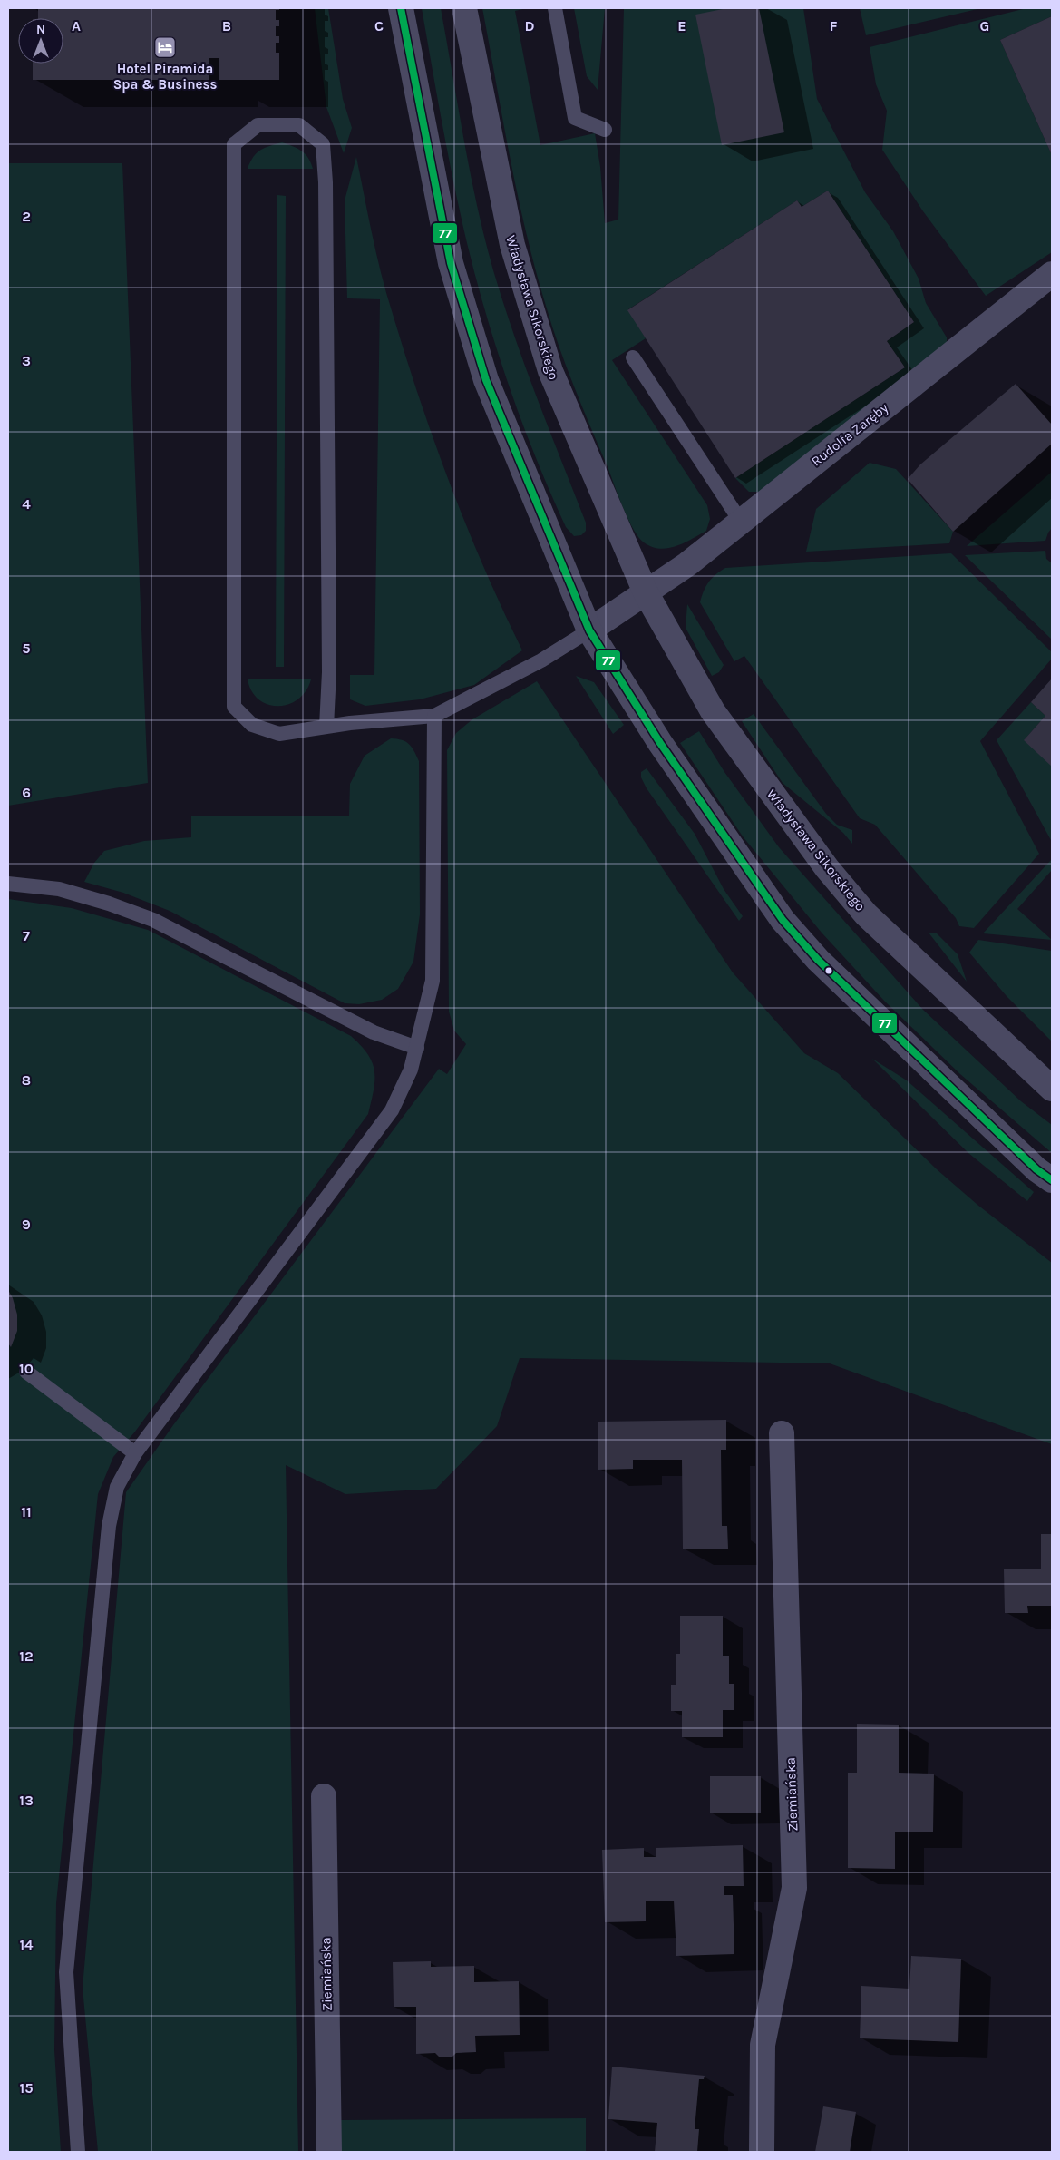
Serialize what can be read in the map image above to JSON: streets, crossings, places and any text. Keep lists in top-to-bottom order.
{
  "streets": {
    "street": ["Władysława Sikorskiego", "Rudolfa Zaręby", "Ziemiańska"]
  },
  "crossings": [
    ["Władysława Sikorskiego", "Rudolfa Zaręby"]
  ],
  "places": {
    "hotel": ["Hotel Piramida Spa & Business"]
  },
  "lines": ["transit line 77"],
  "north": "top",
  "grid": {
    "columns": [
      "A",
      "B",
      "C",
      "D",
      "E",
      "F",
      "G"
    ],
    "rows": [
      "2",
      "3",
      "4",
      "5",
      "6",
      "7",
      "8",
      "9",
      "10",
      "11",
      "12",
      "13",
      "14",
      "15"
    ]
  }
}
